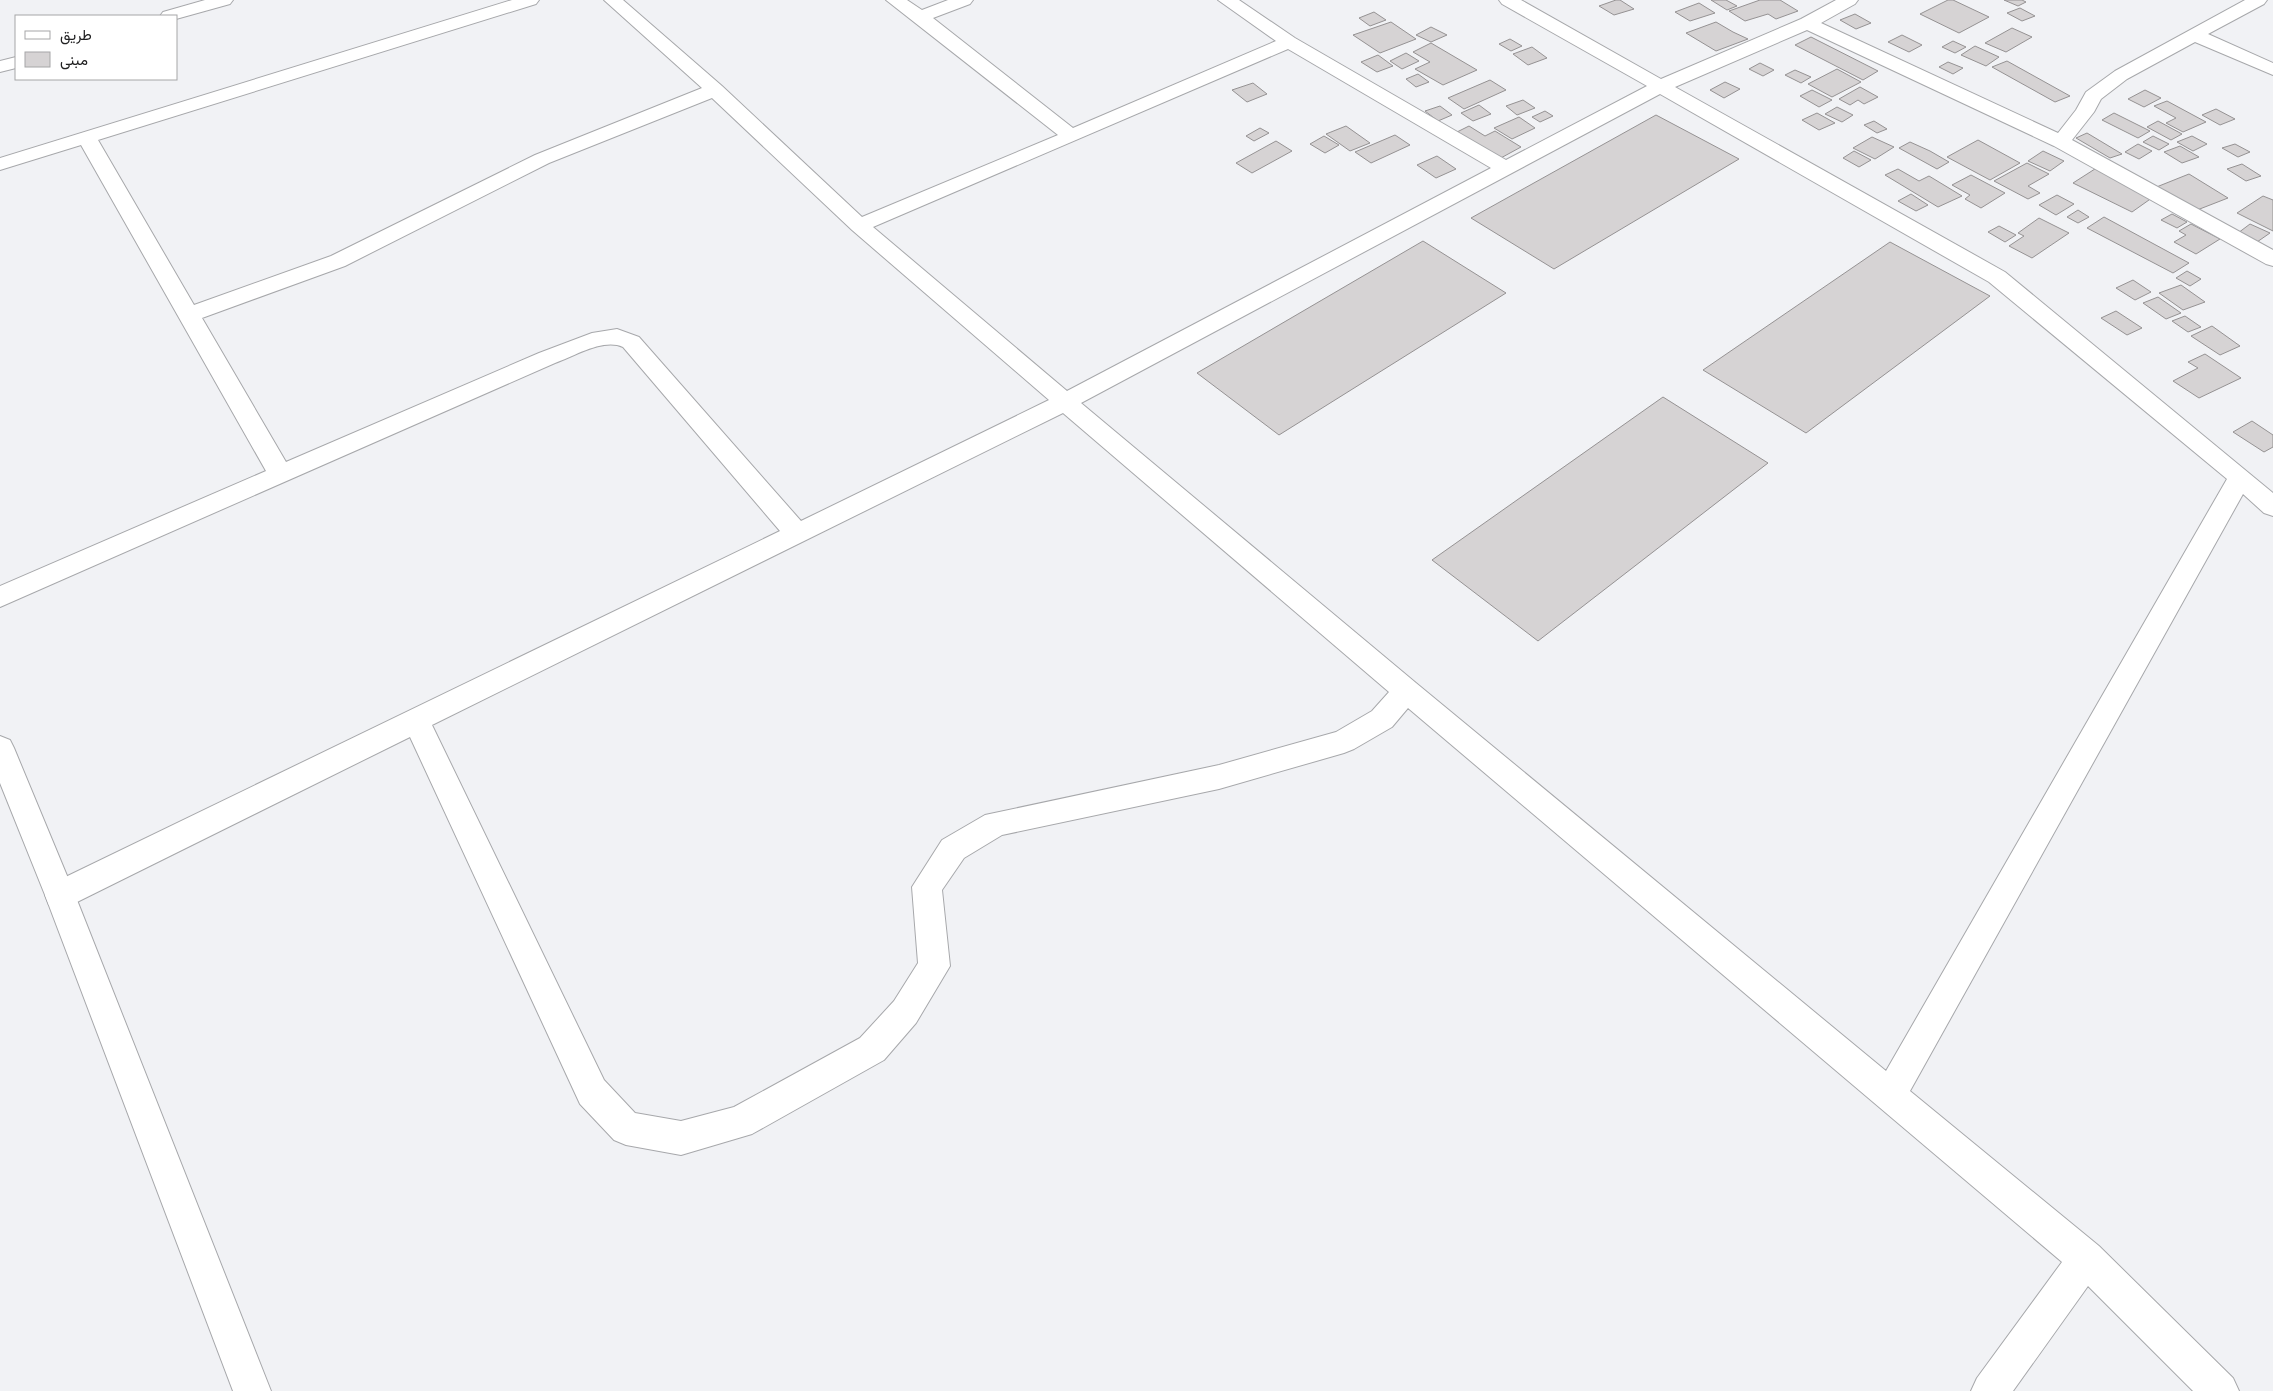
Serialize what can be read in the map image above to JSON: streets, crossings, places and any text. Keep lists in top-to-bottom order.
{
  "legend": ["طريق", "مبنى"]
}
